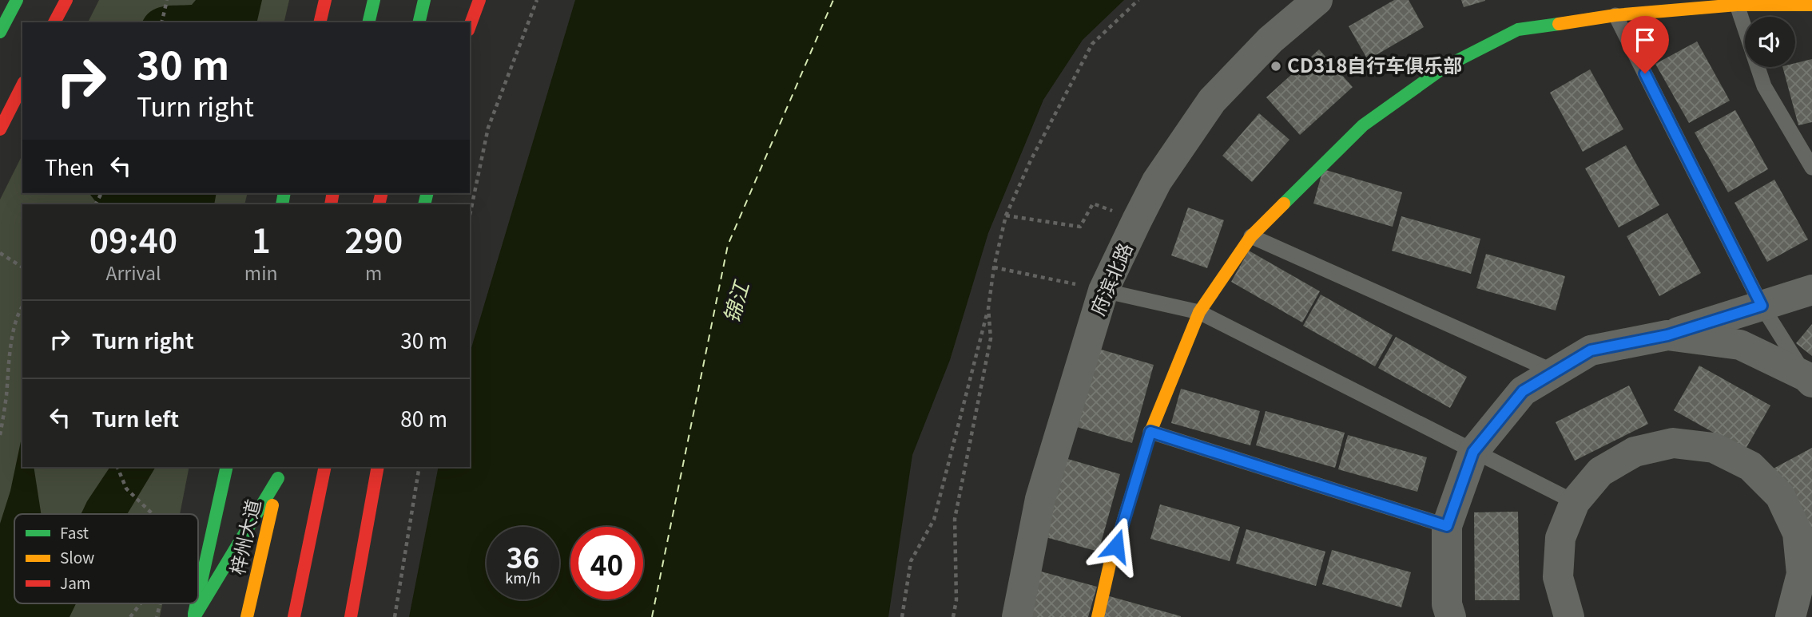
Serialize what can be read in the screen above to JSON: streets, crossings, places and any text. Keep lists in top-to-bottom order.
{
  "streets": {
    "main road": ["梓州大道"],
    "street": ["府滨北路"]
  },
  "water": ["锦江"],
  "places": ["CD318自行车俱乐部"],
  "legend": ["Fast", "Slow", "Jam"],
  "page": {
    "turn": ["30 m", "Turn right"],
    "then": "Then",
    "eta": [
      "09:40",
      "Arrival",
      "1",
      "min",
      "290",
      "m"
    ],
    "list": [
      {
        "name": "Turn right",
        "value": "30 m"
      },
      {
        "name": "Turn left",
        "value": "80 m"
      }
    ],
    "speed": "36 km/h",
    "limit": "40"
  }
}
